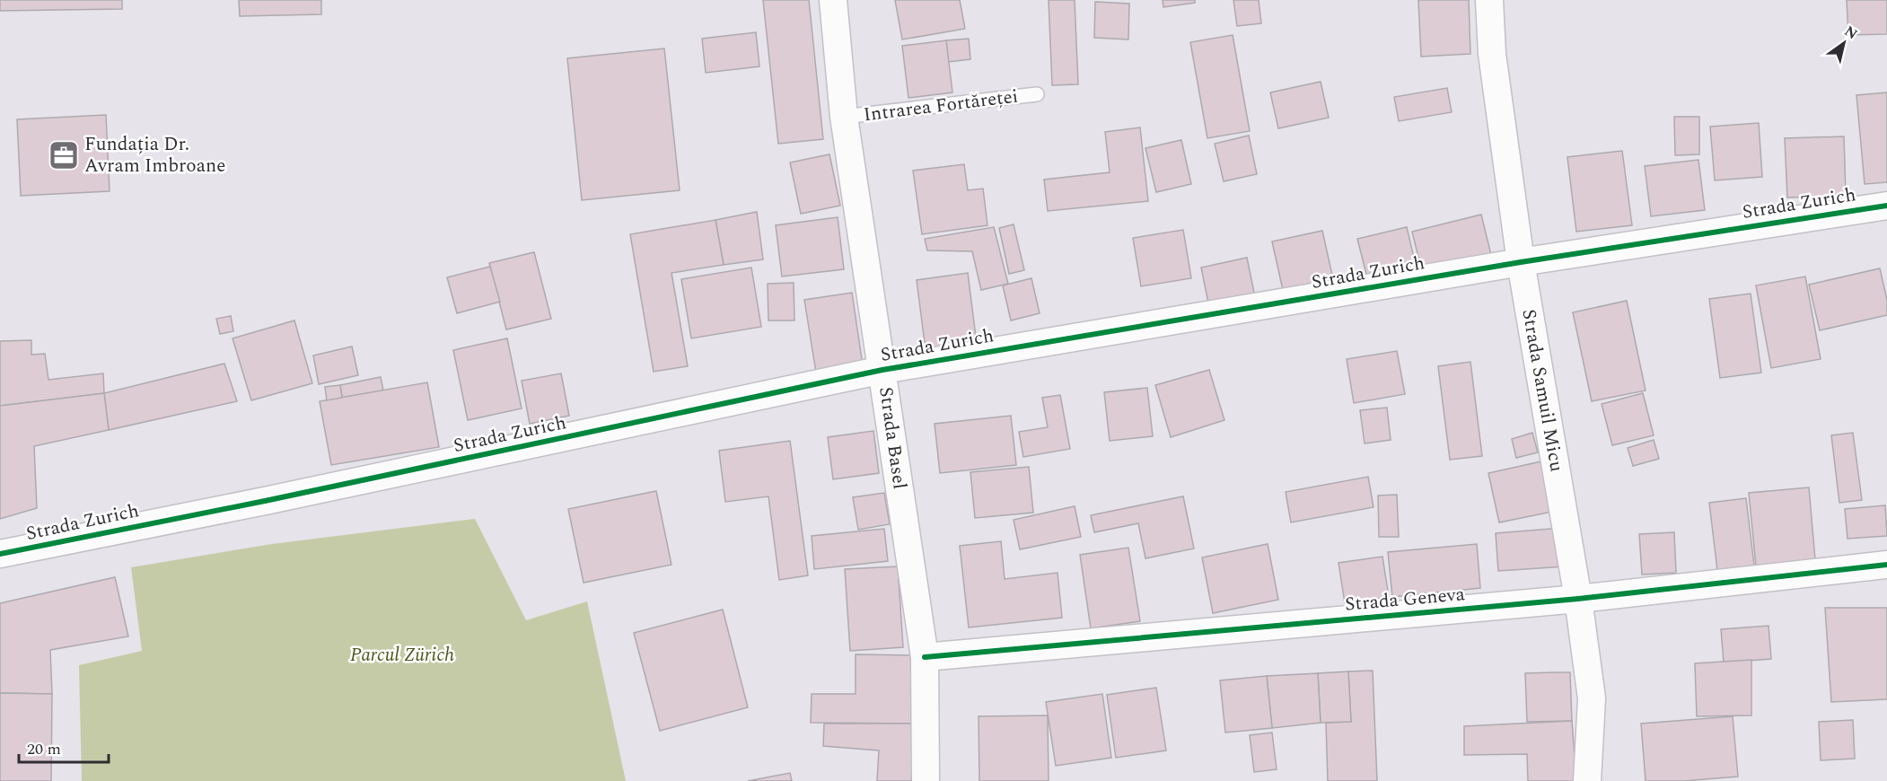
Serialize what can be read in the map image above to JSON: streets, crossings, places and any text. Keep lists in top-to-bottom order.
{
  "streets": {
    "street": [
      "Strada Zurich",
      "Strada Samuil Micu",
      "Strada Basel",
      "Strada Geneva"
    ],
    "lane": ["Intrarea Fortăreței"]
  },
  "crossings": [
    ["Intrarea Fortăreței", "Strada Basel"],
    ["Strada Zurich", "Strada Samuil Micu"],
    ["Strada Zurich", "Strada Basel"],
    ["Strada Samuil Micu", "Strada Geneva"],
    ["Strada Basel", "Strada Geneva"]
  ],
  "parks": ["Parcul Zürich"],
  "places": {
    "office": ["Fundația Dr. Avram Imbroane"]
  },
  "scale_bar": "20 m",
  "north": "top right"
}
